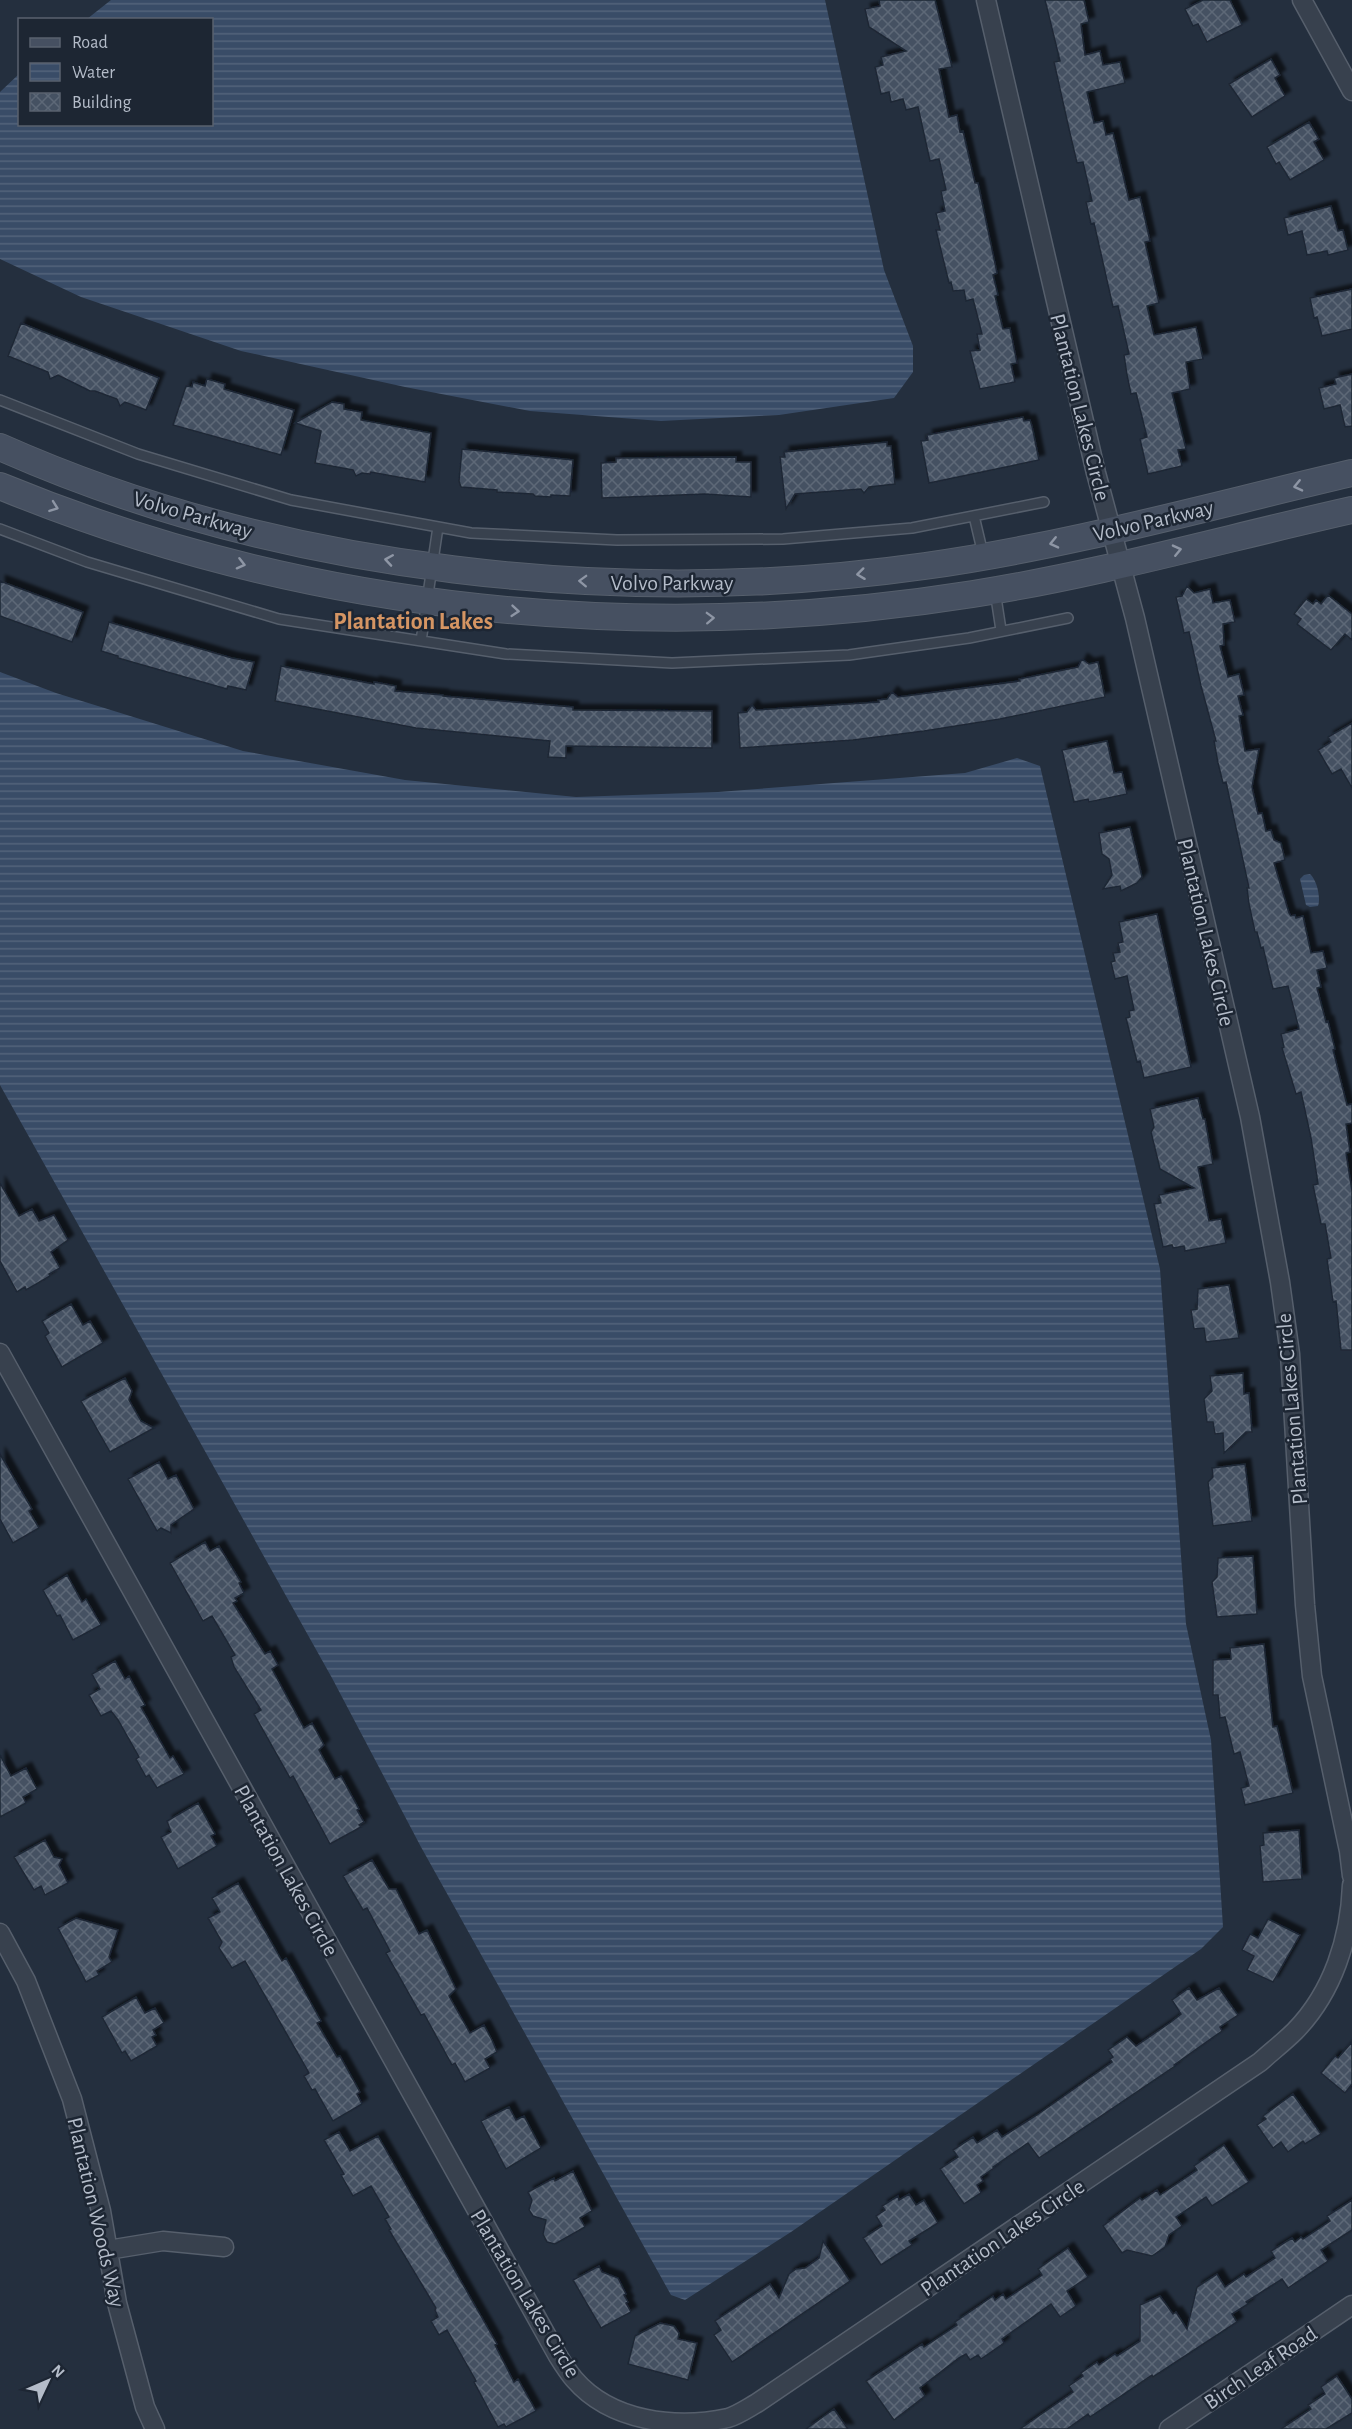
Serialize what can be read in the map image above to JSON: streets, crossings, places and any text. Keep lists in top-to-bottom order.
{
  "streets": {
    "main road": ["Volvo Parkway"],
    "street": ["Plantation Lakes Circle", "Plantation Woods Way", "Birch Leaf Road"]
  },
  "crossings": [
    ["Plantation Lakes Circle", "Volvo Parkway"]
  ],
  "districts": ["Plantation Lakes"],
  "legend": ["Road", "Water", "Building"],
  "north": "top right"
}
